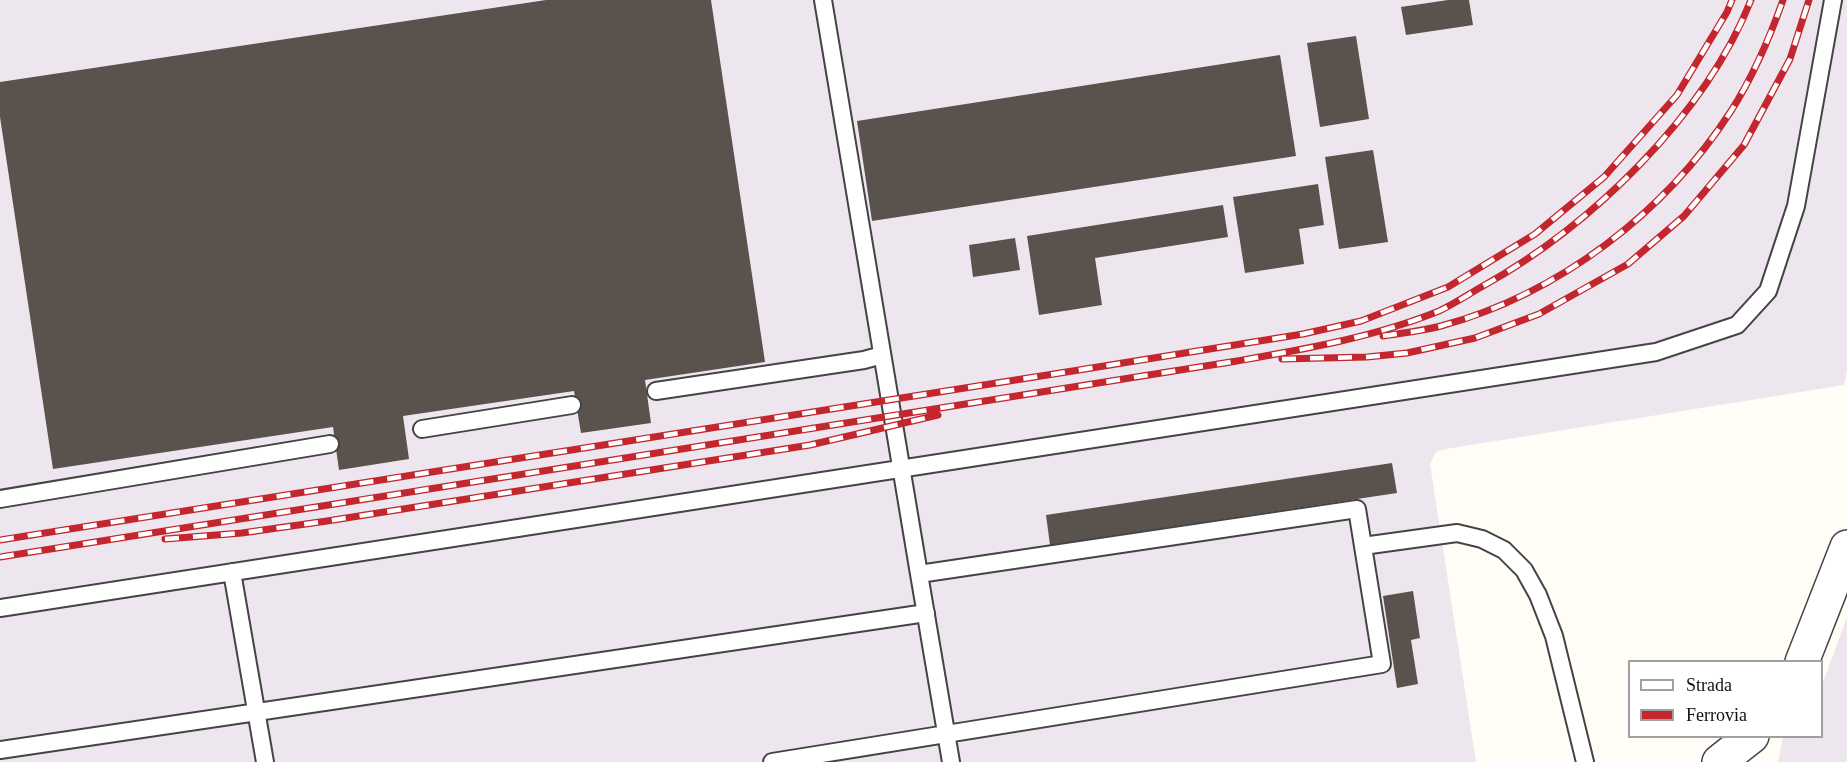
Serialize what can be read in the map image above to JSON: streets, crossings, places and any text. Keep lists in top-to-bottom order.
{
  "legend": ["Strada", "Ferrovia"]
}
